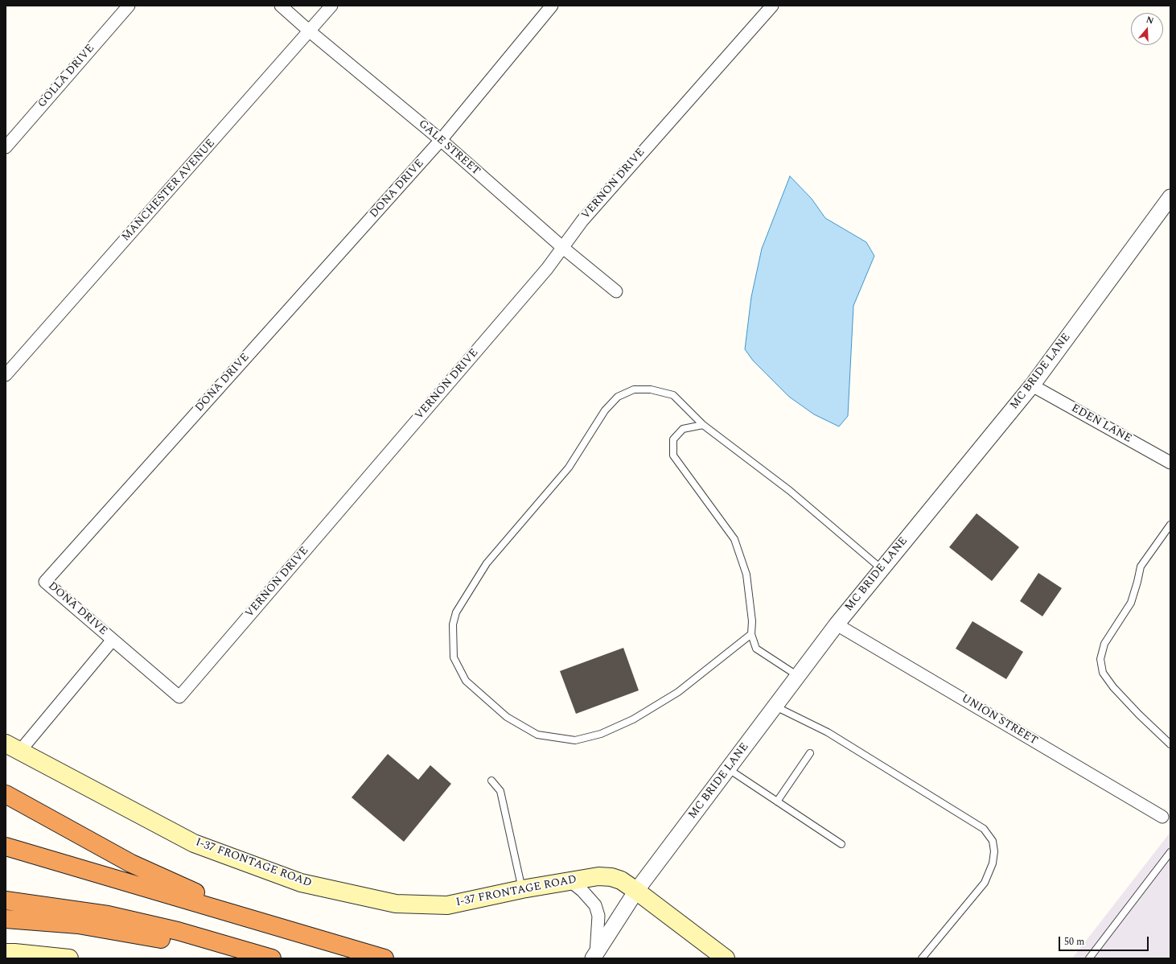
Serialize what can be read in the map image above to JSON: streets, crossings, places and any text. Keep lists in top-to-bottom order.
{
  "streets": {
    "main road": ["I-37 FRONTAGE ROAD"],
    "street": [
      "GOLLA DRIVE",
      "GALE STREET",
      "VERNON DRIVE",
      "DONA DRIVE",
      "MANCHESTER AVENUE",
      "MC BRIDE LANE",
      "EDEN LANE",
      "UNION STREET"
    ]
  },
  "crossings": [
    ["GALE STREET", "VERNON DRIVE"],
    ["GALE STREET", "DONA DRIVE"],
    ["GALE STREET", "MANCHESTER AVENUE"],
    ["VERNON DRIVE", "DONA DRIVE"],
    ["DONA DRIVE", "I-37 FRONTAGE ROAD"],
    ["MC BRIDE LANE", "EDEN LANE"],
    ["MC BRIDE LANE", "UNION STREET"],
    ["MC BRIDE LANE", "I-37 FRONTAGE ROAD"]
  ],
  "scale_bar": "50 m",
  "north": "top"
}
